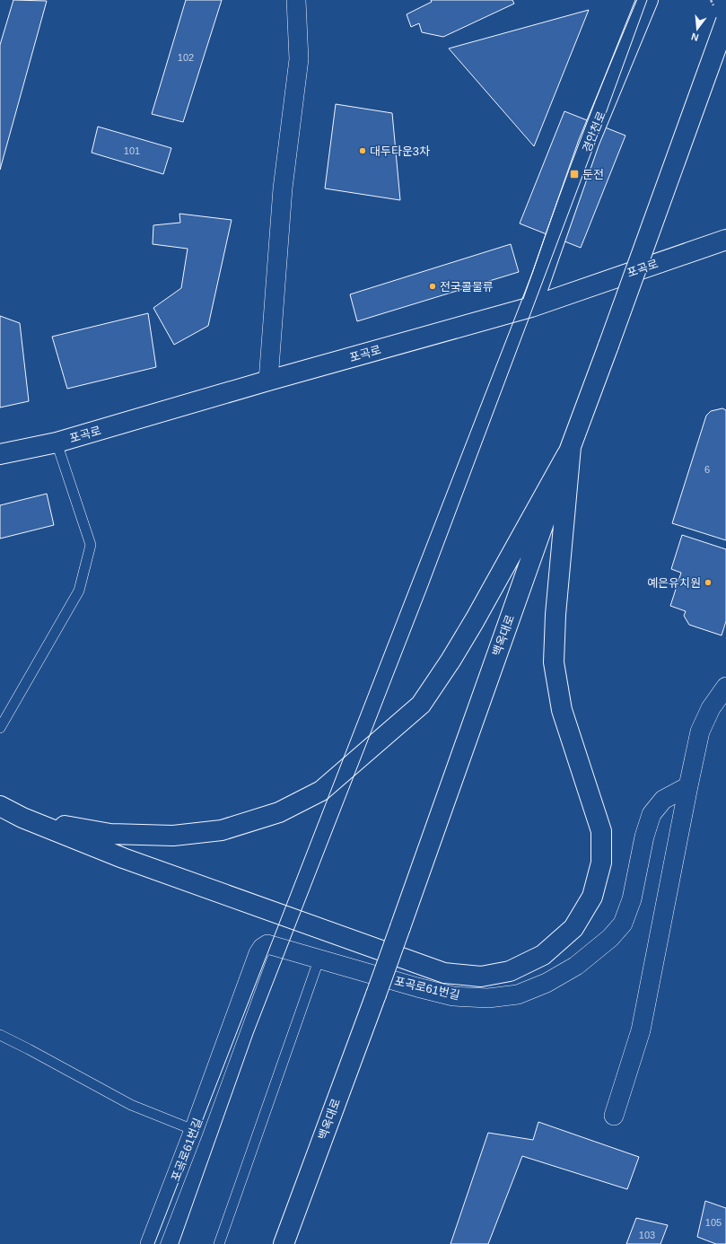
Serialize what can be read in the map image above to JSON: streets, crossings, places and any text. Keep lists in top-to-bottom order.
{
  "streets": {
    "main road": ["경안천로", "포곡로", "백옥대로"],
    "street": ["포곡로61번길"]
  },
  "crossings": [
    ["경안천로", "포곡로"]
  ],
  "places": {
    "other": ["대두타운3차", "전국콜물류", "예은유치원"],
    "transit": ["둔전"]
  },
  "house_numbers": [
    "102",
    "101",
    "6",
    "105",
    "103"
  ],
  "north": "bottom"
}
